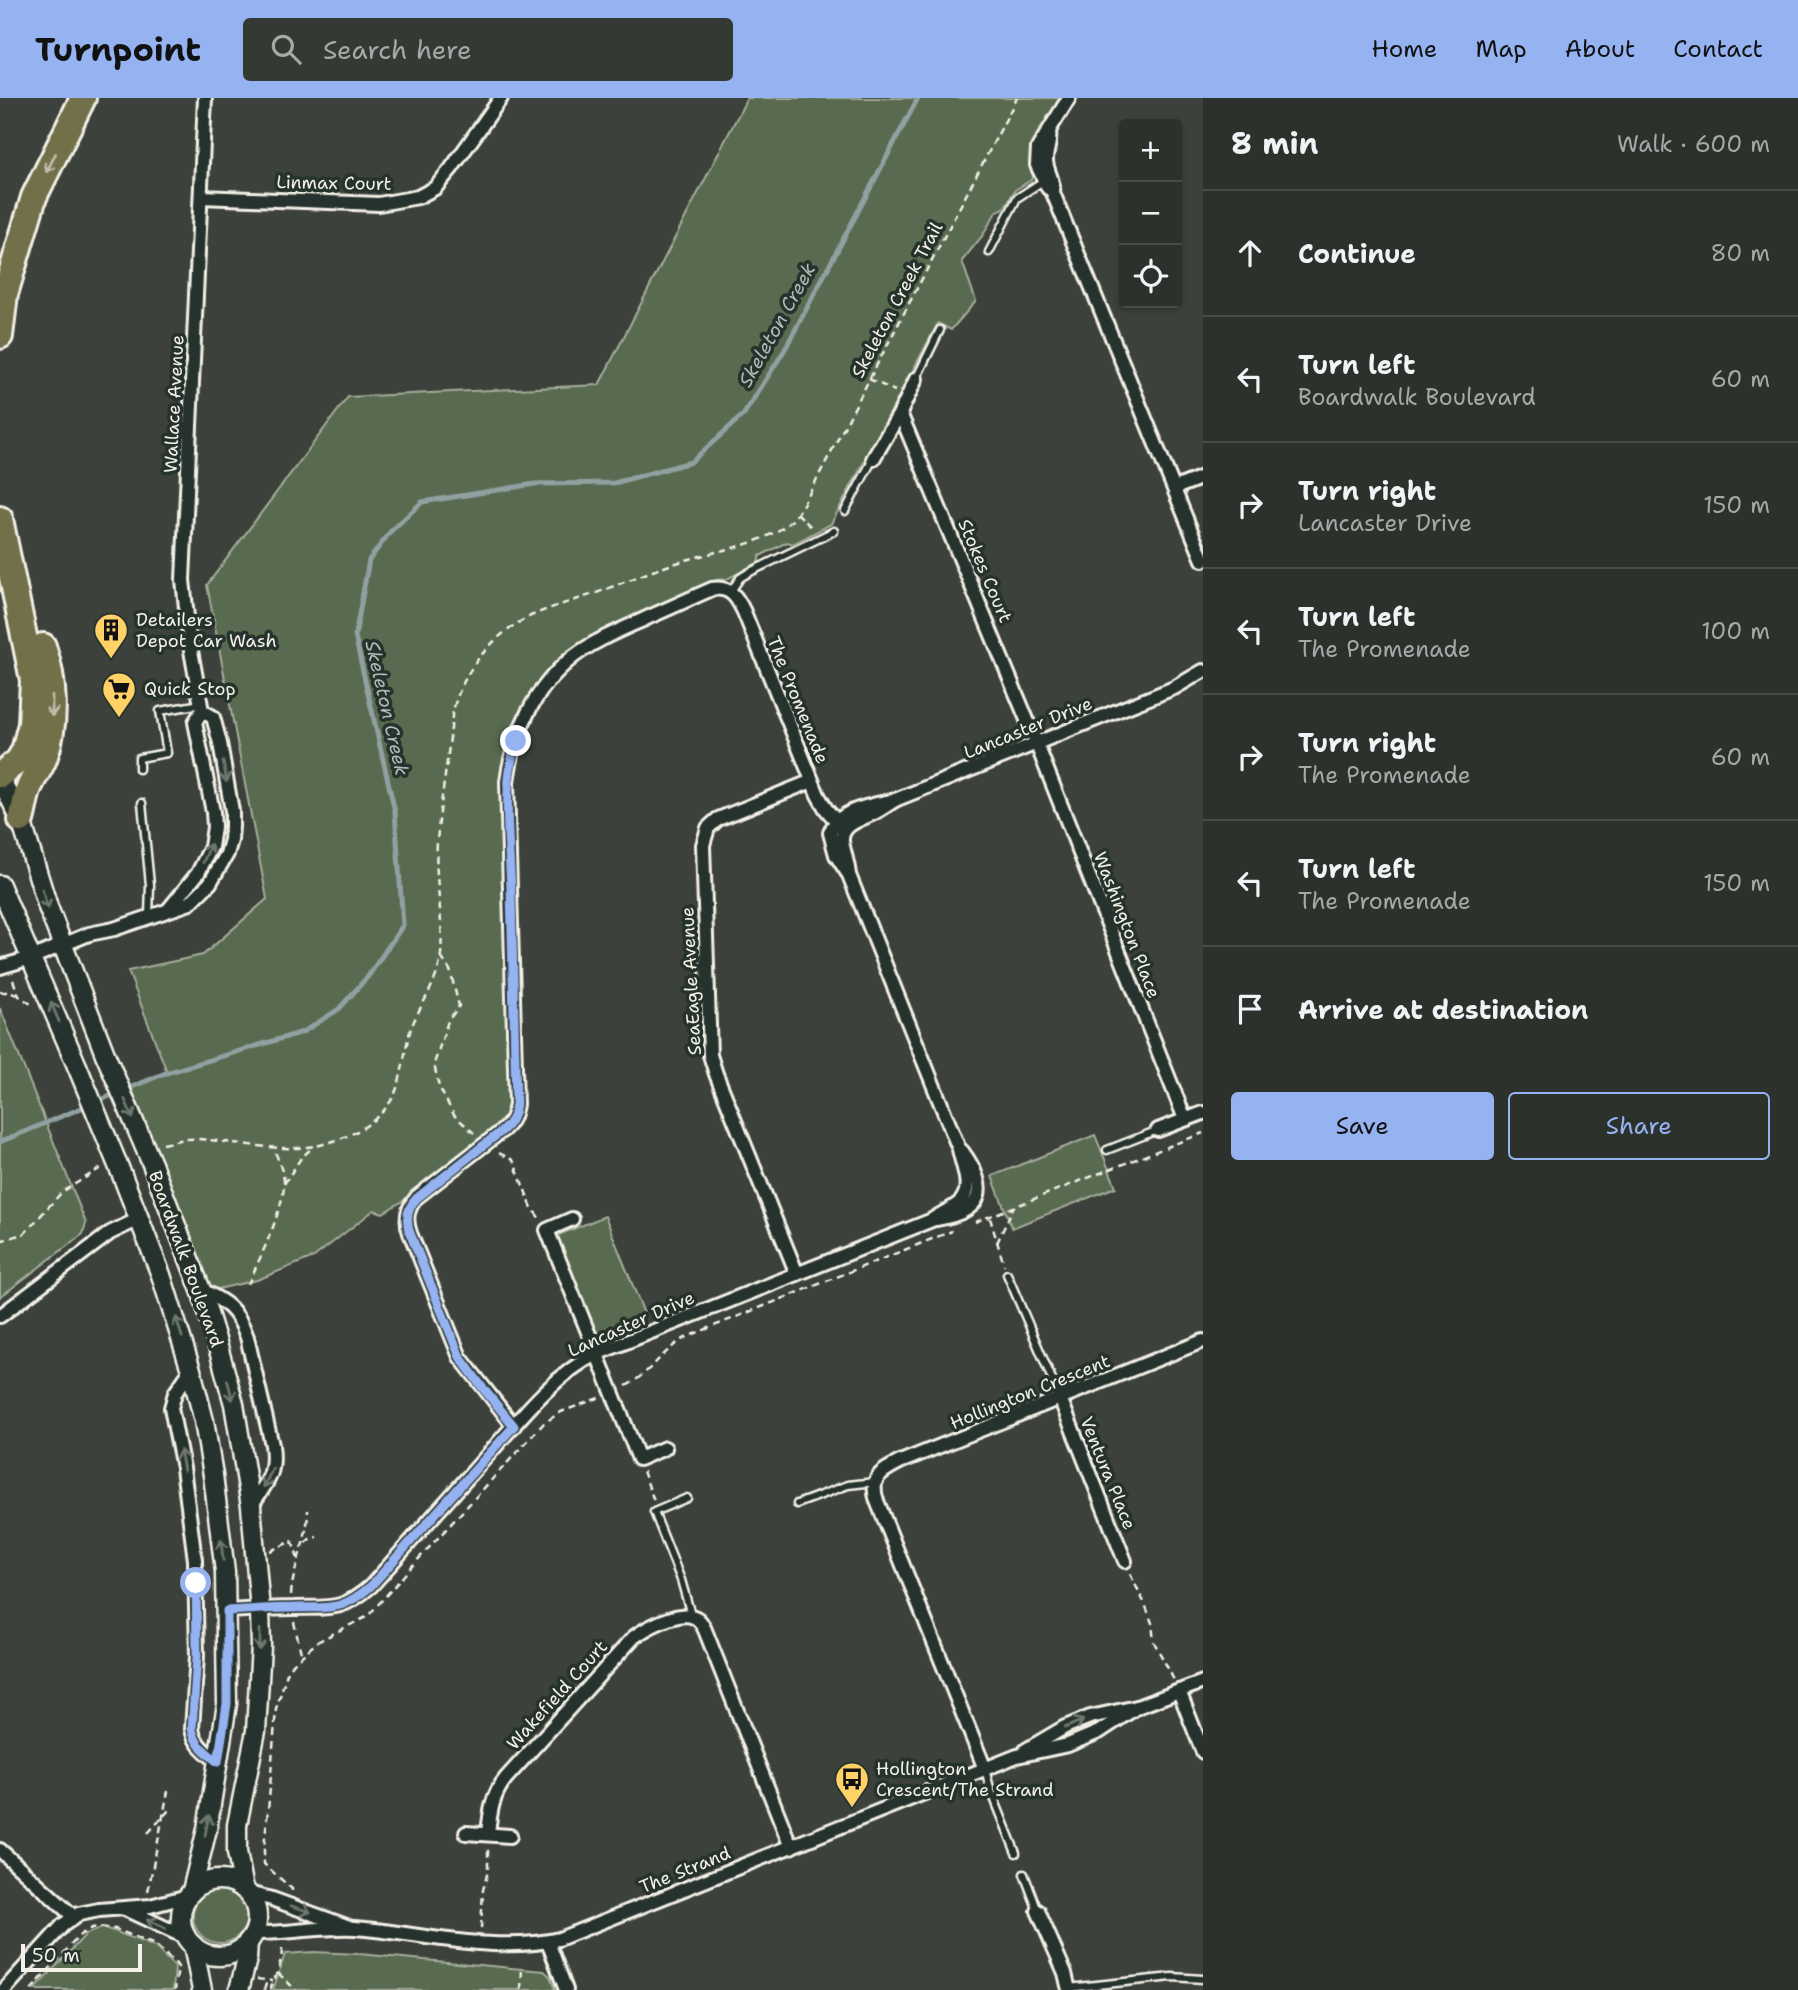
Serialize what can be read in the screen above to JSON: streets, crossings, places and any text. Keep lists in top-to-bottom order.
{
  "streets": {
    "main road": ["Boardwalk Boulevard"],
    "street": [
      "Linmax Court",
      "Wallace Avenue",
      "Stokes Court",
      "The Promenade",
      "Lancaster Drive",
      "Washington Place",
      "SeaEagle Avenue",
      "Hollington Crescent",
      "Ventura Place",
      "Wakefield Court",
      "The Strand"
    ],
    "path": ["Skeleton Creek Trail"]
  },
  "crossings": [
    ["Linmax Court", "Wallace Avenue"],
    ["Wallace Avenue", "Boardwalk Boulevard"],
    ["Stokes Court", "Lancaster Drive"],
    ["Stokes Court", "Washington Place"],
    ["The Promenade", "Lancaster Drive"],
    ["The Promenade", "SeaEagle Avenue"],
    ["Lancaster Drive", "Washington Place"],
    ["Lancaster Drive", "SeaEagle Avenue"],
    ["Lancaster Drive", "Boardwalk Boulevard"],
    ["Boardwalk Boulevard", "The Strand"],
    ["Hollington Crescent", "Ventura Place"]
  ],
  "water": ["Skeleton Creek"],
  "places": {
    "building": ["Detailers Depot Car Wash"],
    "supermarket": ["Quick Stop"],
    "bus stop": ["Hollington Crescent/The Strand"]
  },
  "scale_bar": "50 m",
  "page": {
    "header": "Turnpoint",
    "search": "Search here",
    "nav": [
      "Home",
      "Map",
      "About",
      "Contact"
    ],
    "heading": ["8 min", "Walk · 600 m"],
    "map_buttons": ["+", "−"],
    "list": [
      ["Continue", "80 m"],
      ["Turn left", "Boardwalk Boulevard", "60 m"],
      ["Turn right", "Lancaster Drive", "150 m"],
      ["Turn left", "The Promenade", "100 m"],
      ["Turn right", "The Promenade", "60 m"],
      ["Turn left", "The Promenade", "150 m"],
      "Arrive at destination"
    ],
    "buttons": ["Save", "Share"],
    "scale": "50 m"
  }
}
